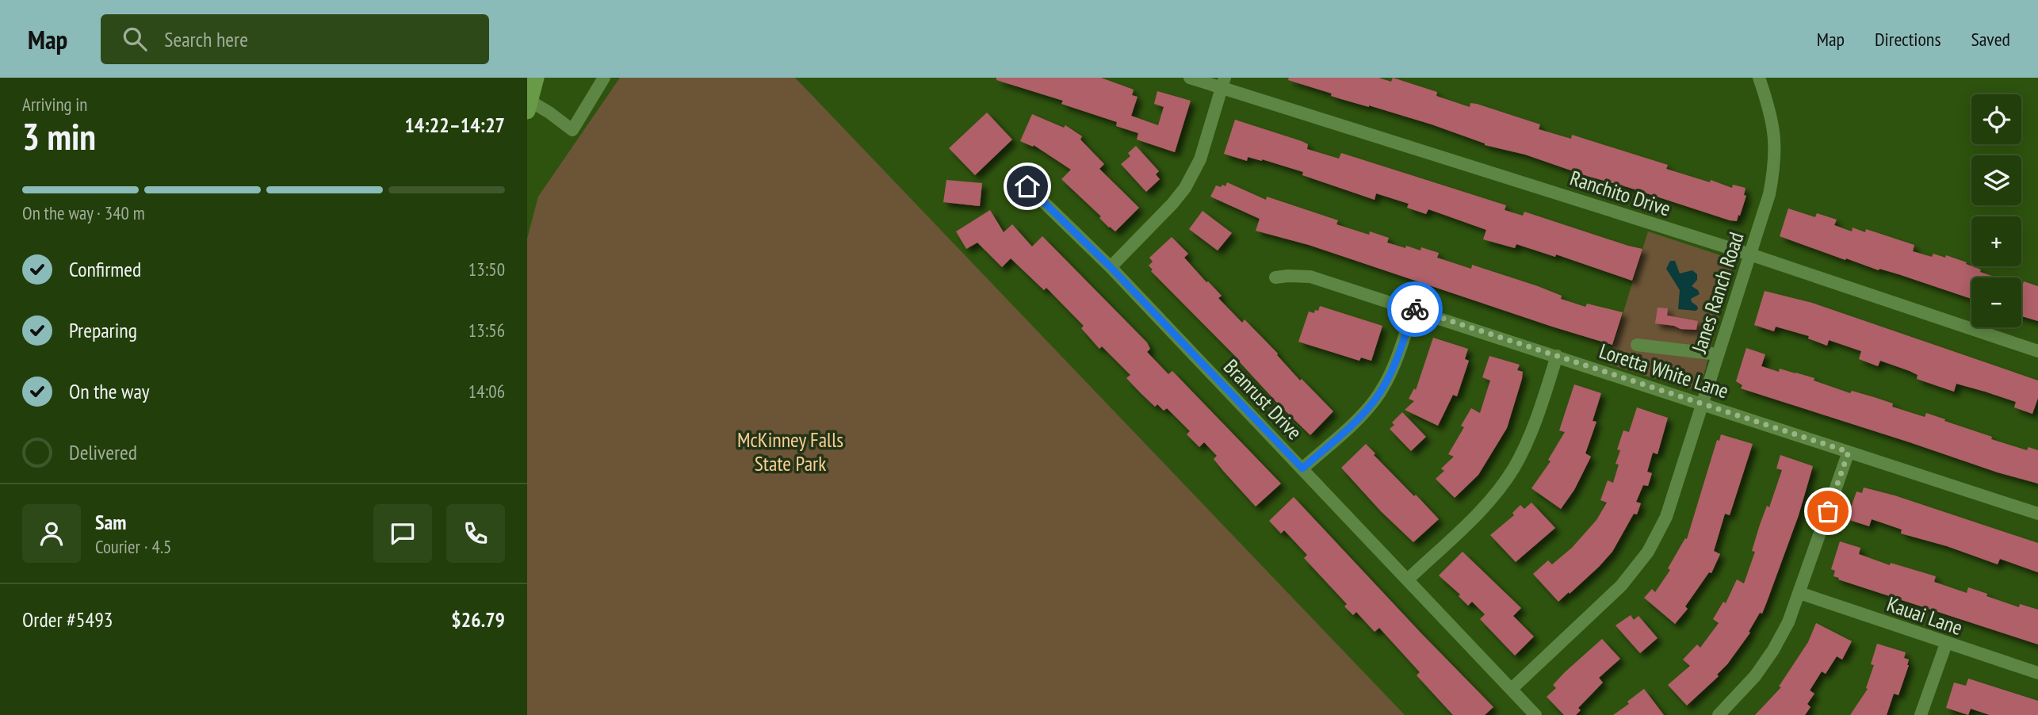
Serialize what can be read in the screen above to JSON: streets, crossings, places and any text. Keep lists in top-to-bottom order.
{
  "streets": {
    "street": [
      "Ranchito Drive",
      "Janes Ranch Road",
      "Loretta White Lane",
      "Branrust Drive",
      "Kauai Lane"
    ]
  },
  "crossings": [
    ["Ranchito Drive", "Janes Ranch Road"],
    ["Janes Ranch Road", "Loretta White Lane"],
    ["Janes Ranch Road", "Branrust Drive"]
  ],
  "parks": ["McKinney Falls State Park"],
  "page": {
    "header": "Map",
    "search": "Search here",
    "nav": ["Map", "Directions", "Saved"],
    "heading": ["3 min", "Arriving in", "14:22–14:27"],
    "panel": [
      "Sam",
      "Courier · 4.5",
      "Order #5493",
      "$26.79"
    ],
    "map_buttons": ["+", "−"],
    "bar": "On the way · 340 m",
    "list": [
      ["Confirmed", "13:50"],
      ["Preparing", "13:56"],
      ["On the way", "14:06"],
      "Delivered"
    ]
  }
}
